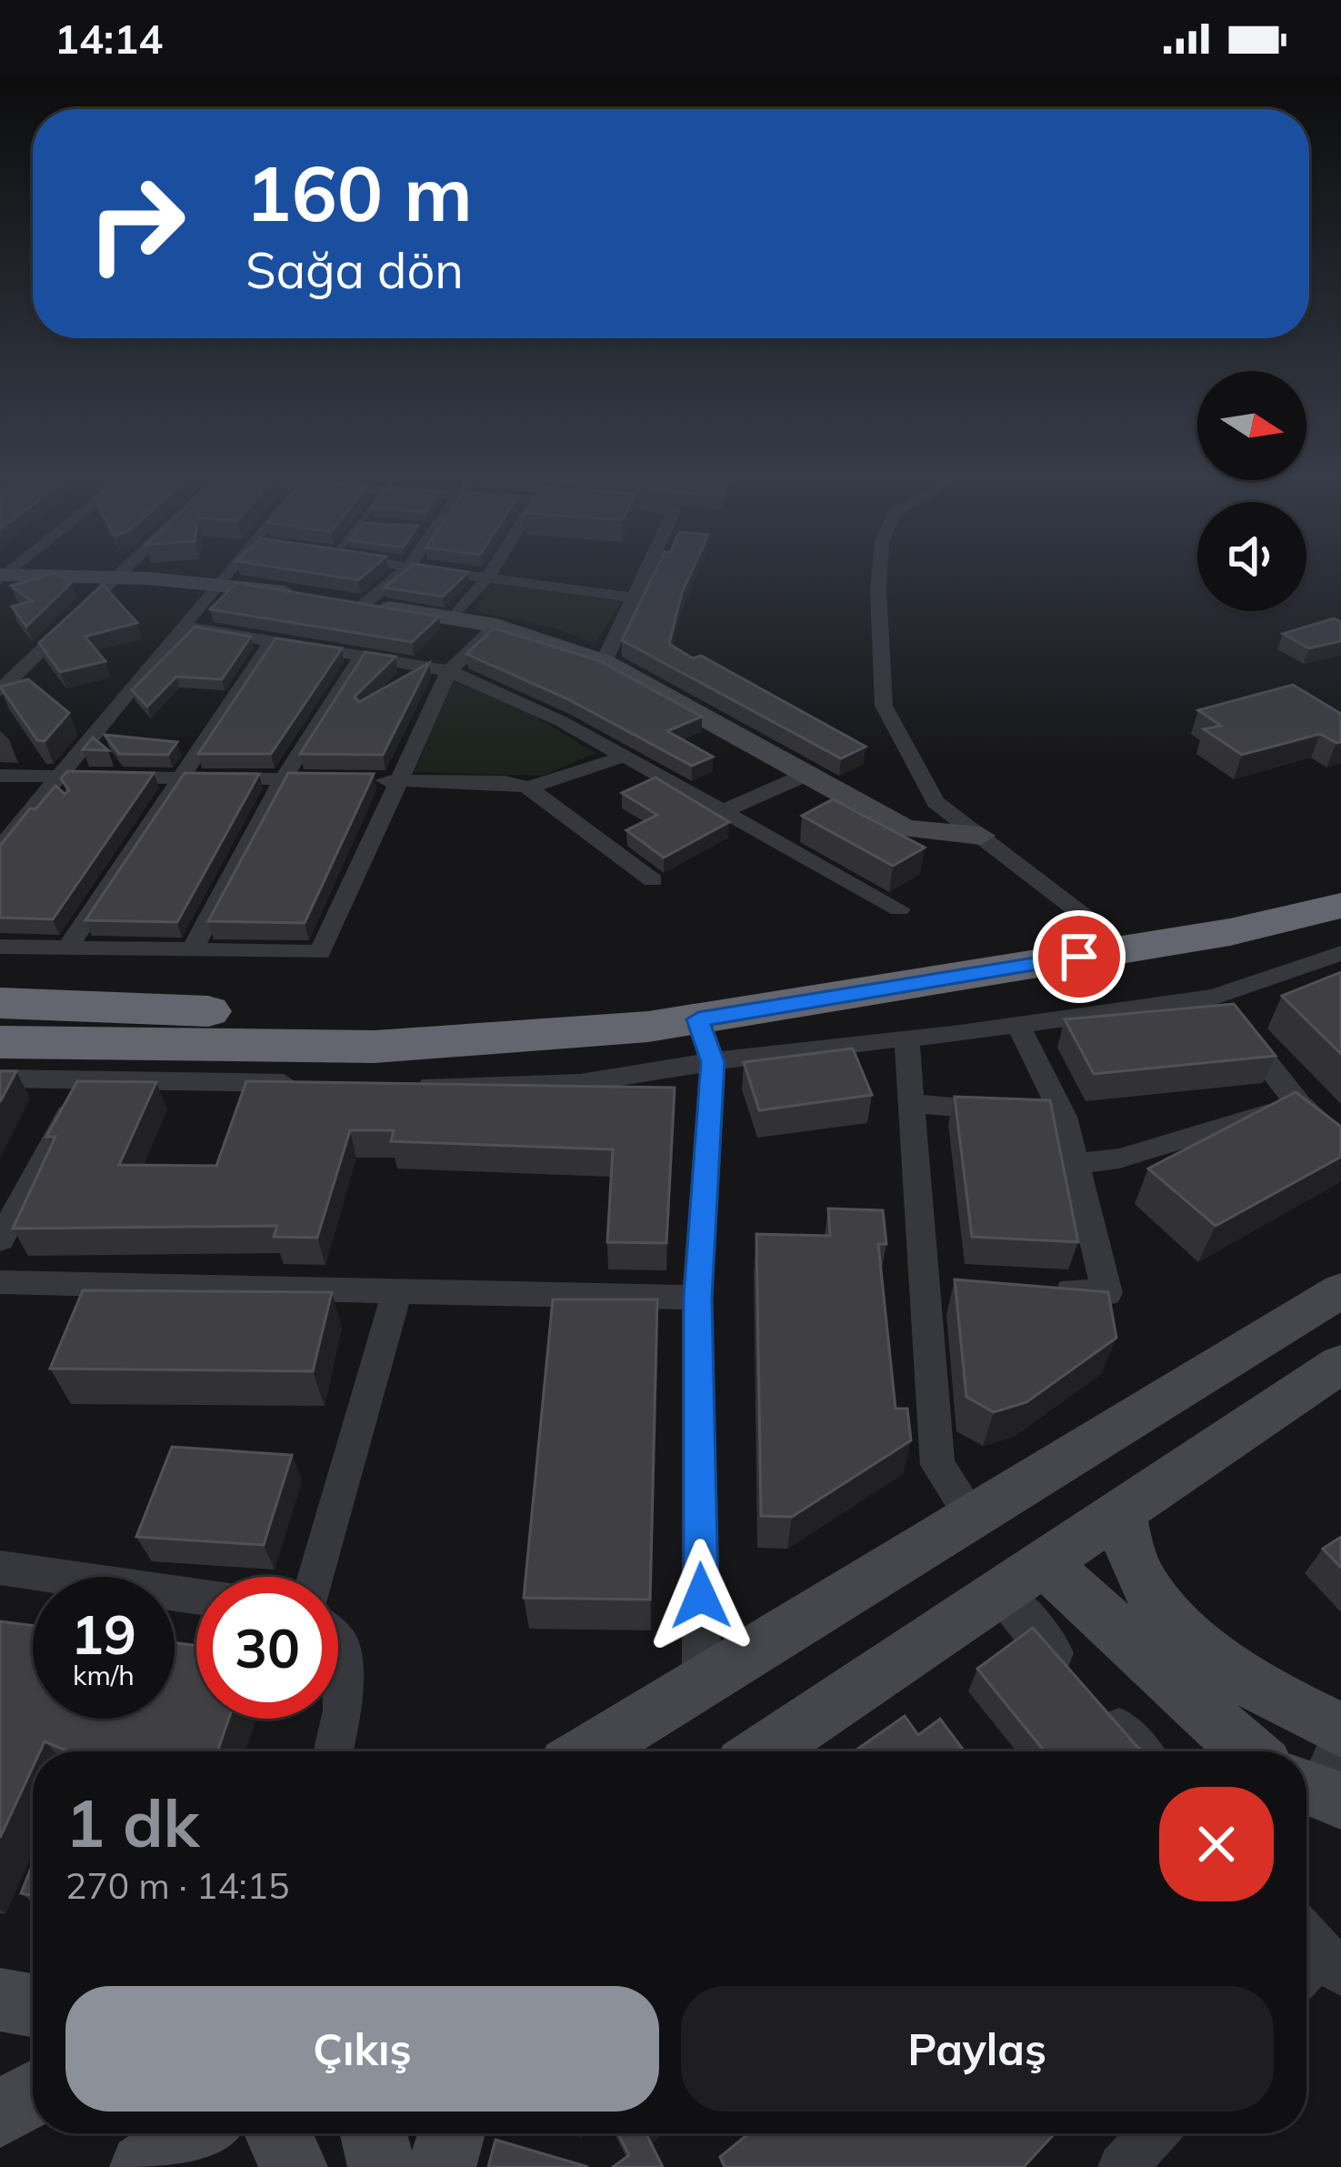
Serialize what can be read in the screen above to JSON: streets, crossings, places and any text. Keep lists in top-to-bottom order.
{
  "north": "right",
  "page": {
    "status": "14:14",
    "turn": ["160 m", "Sağa dön"],
    "speed": "19 km/h",
    "limit": "30",
    "heading": ["1 dk", "270 m · 14:15"],
    "buttons": ["Çıkış", "Paylaş"]
  }
}
